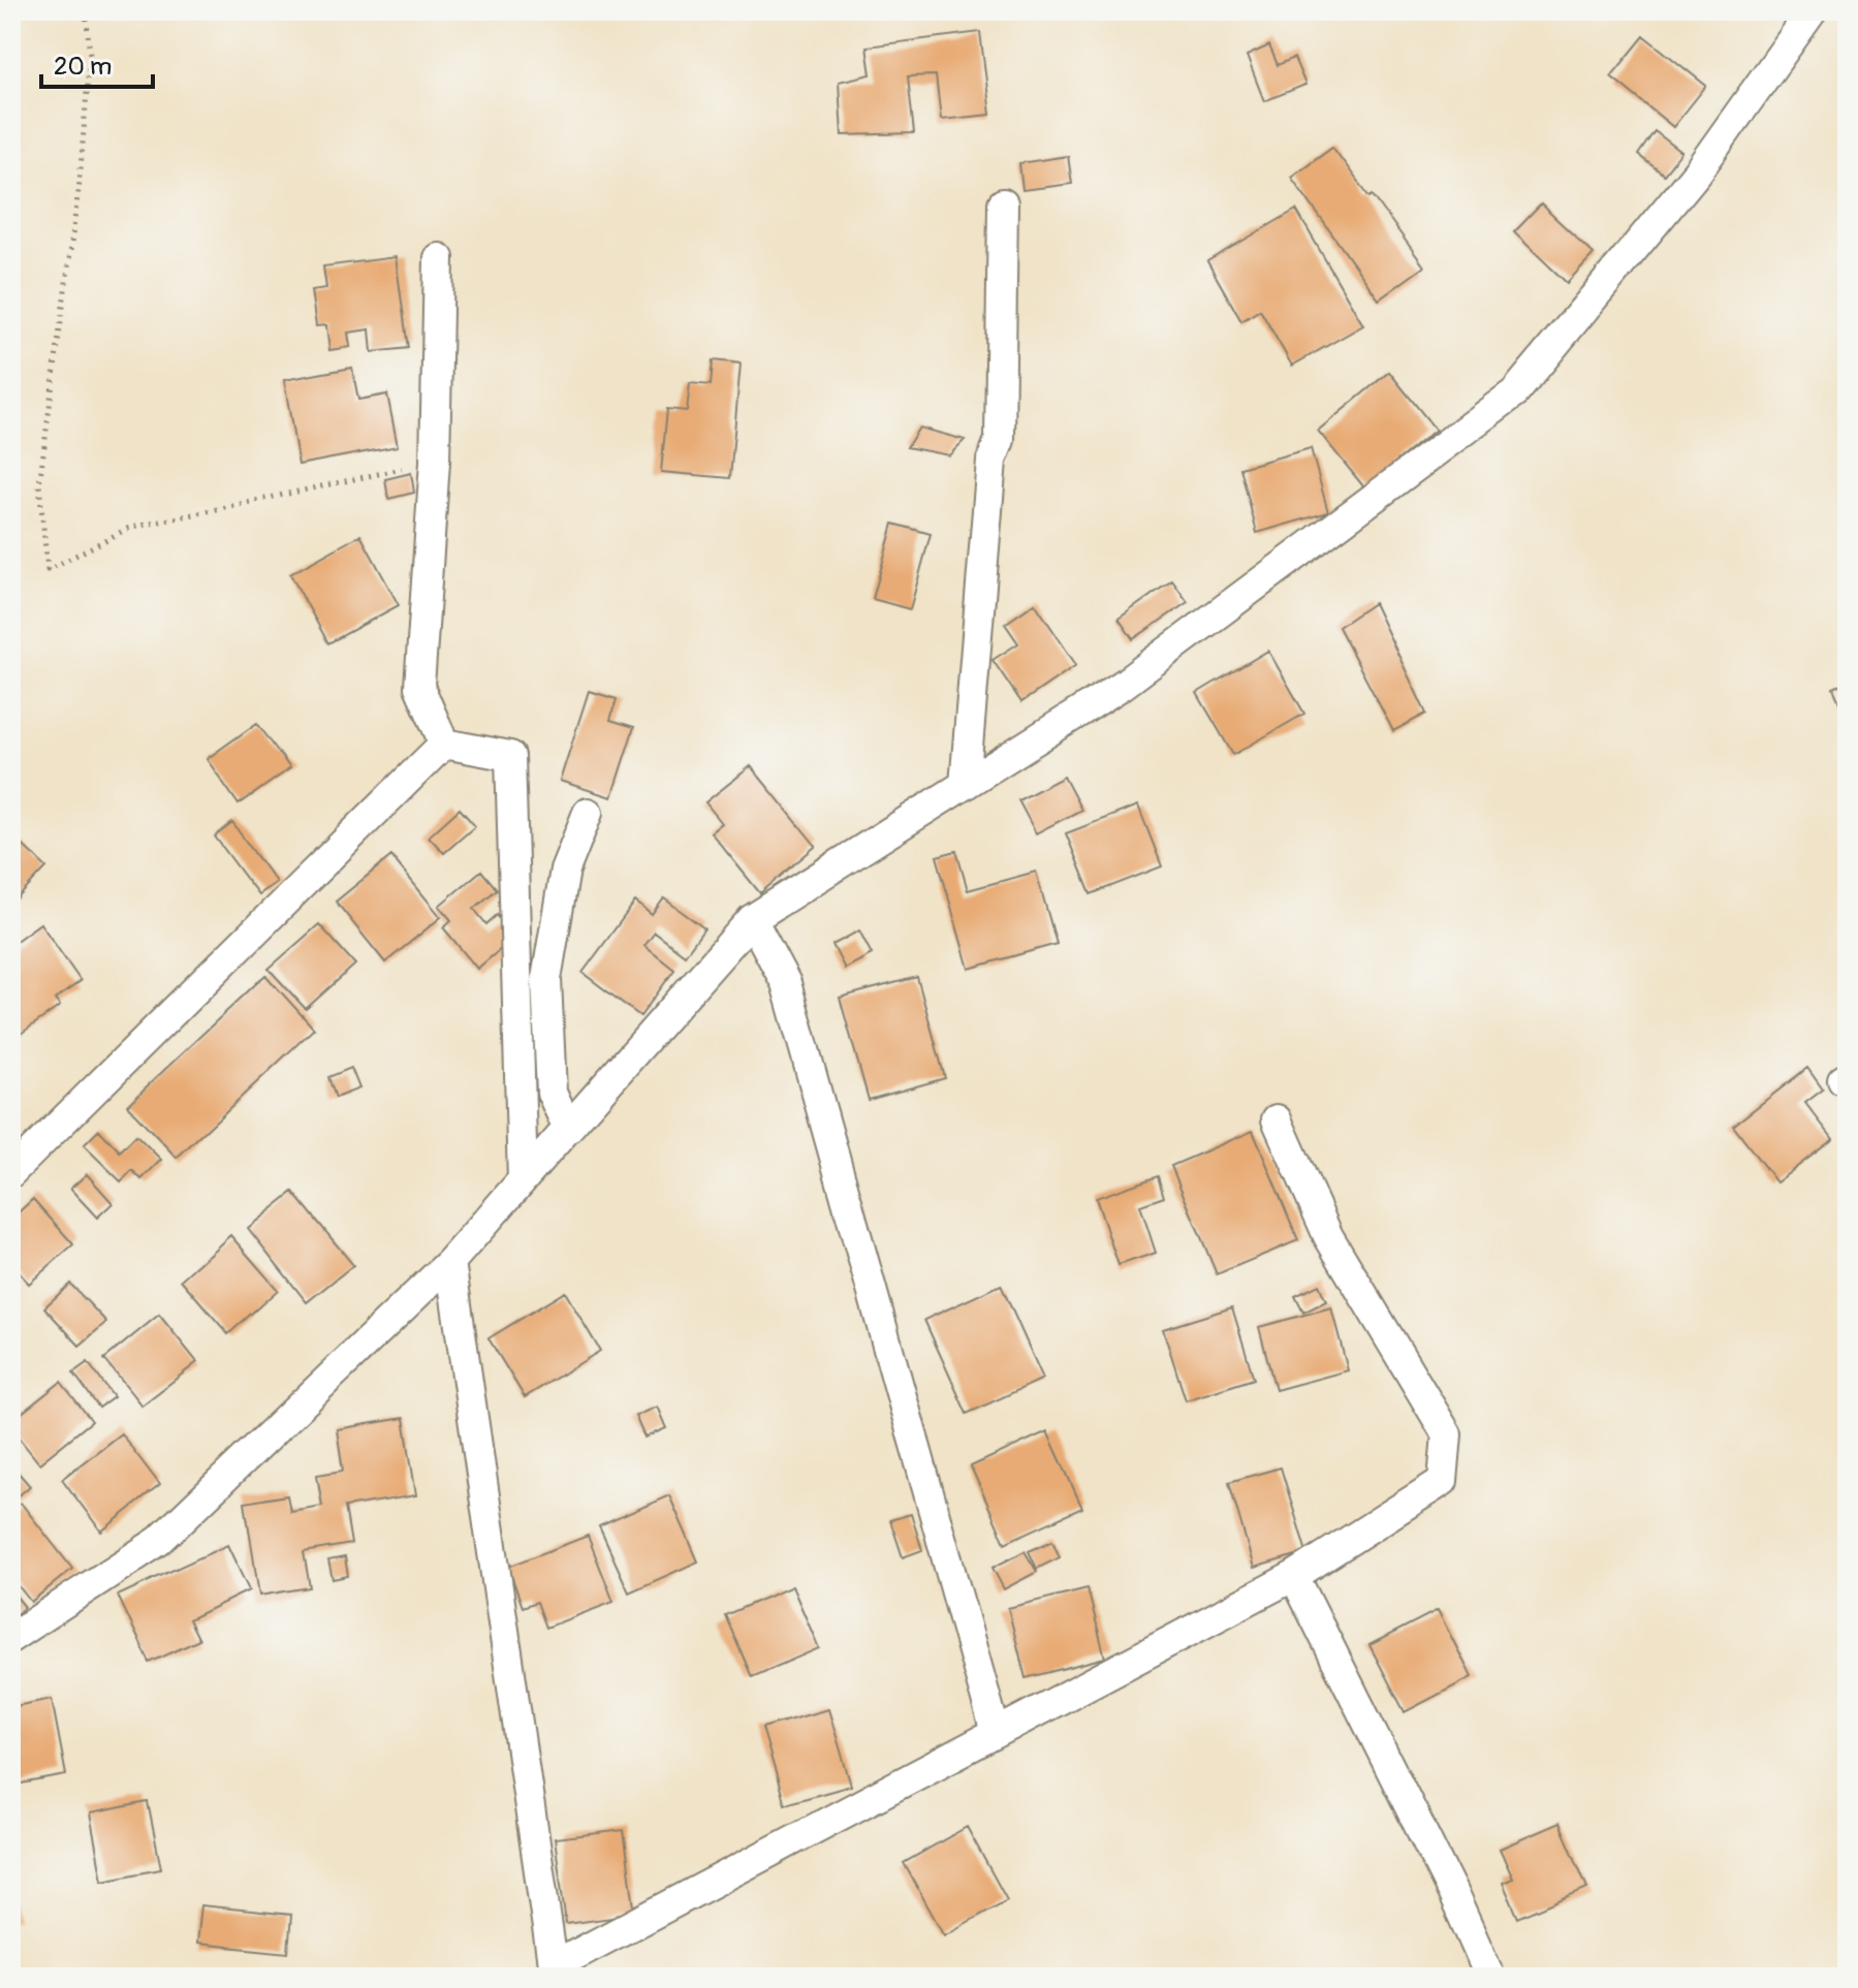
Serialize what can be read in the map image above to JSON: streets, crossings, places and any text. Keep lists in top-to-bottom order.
{
  "scale_bar": "20 m"
}
